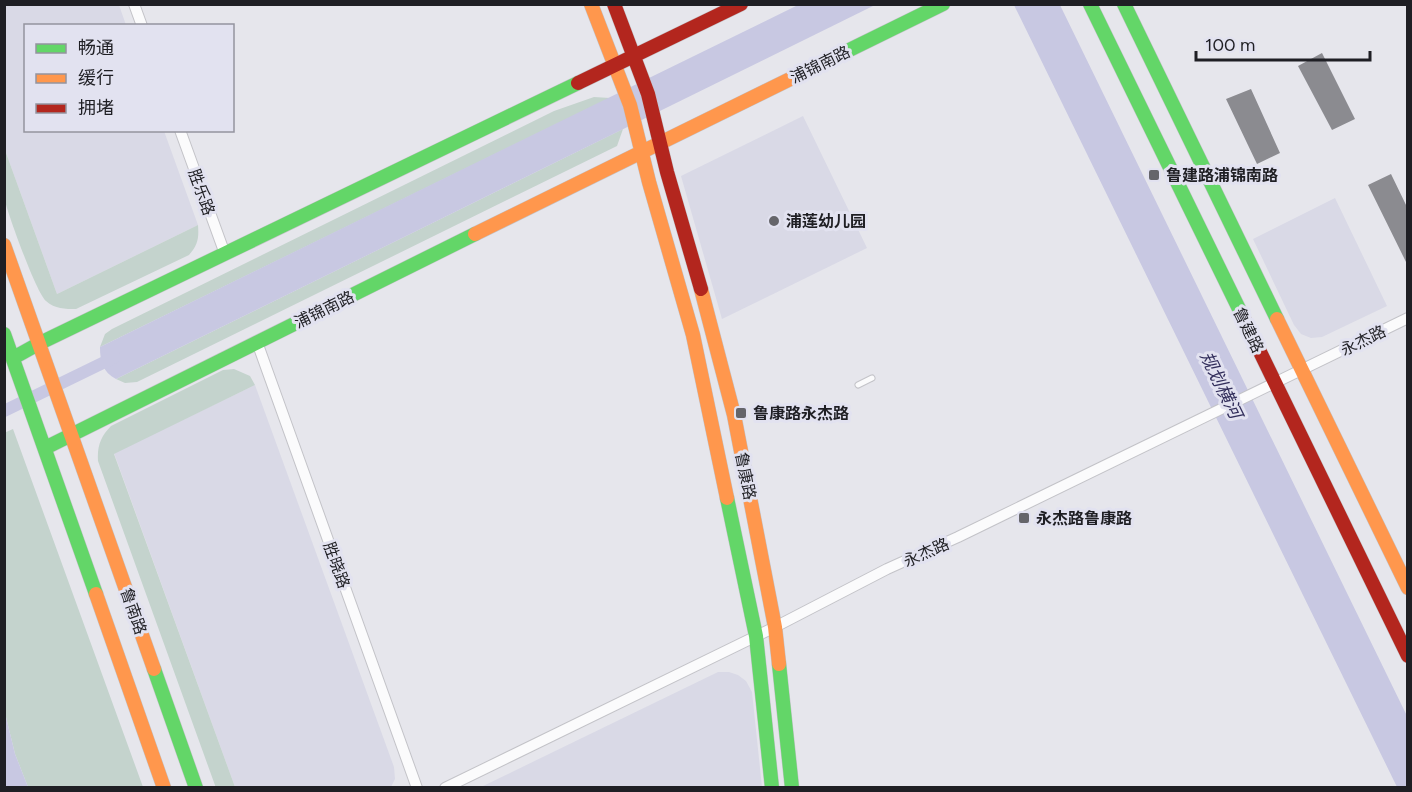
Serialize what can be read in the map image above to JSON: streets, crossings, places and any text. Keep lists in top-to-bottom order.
{
  "streets": {
    "street": [
      "浦锦南路",
      "胜乐路",
      "鲁建路",
      "永杰路",
      "鲁康路",
      "胜晓路",
      "鲁南路"
    ]
  },
  "crossings": [
    ["浦锦南路", "鲁康路"],
    ["浦锦南路", "胜晓路"],
    ["浦锦南路", "鲁南路"],
    ["鲁建路", "永杰路"],
    ["永杰路", "鲁康路"]
  ],
  "water": ["规划横河"],
  "places": {
    "transit": ["鲁建路浦锦南路", "鲁康路永杰路", "永杰路鲁康路"],
    "other": ["浦莲幼儿园"]
  },
  "legend": ["畅通", "缓行", "拥堵"],
  "scale_bar": "100 m"
}
